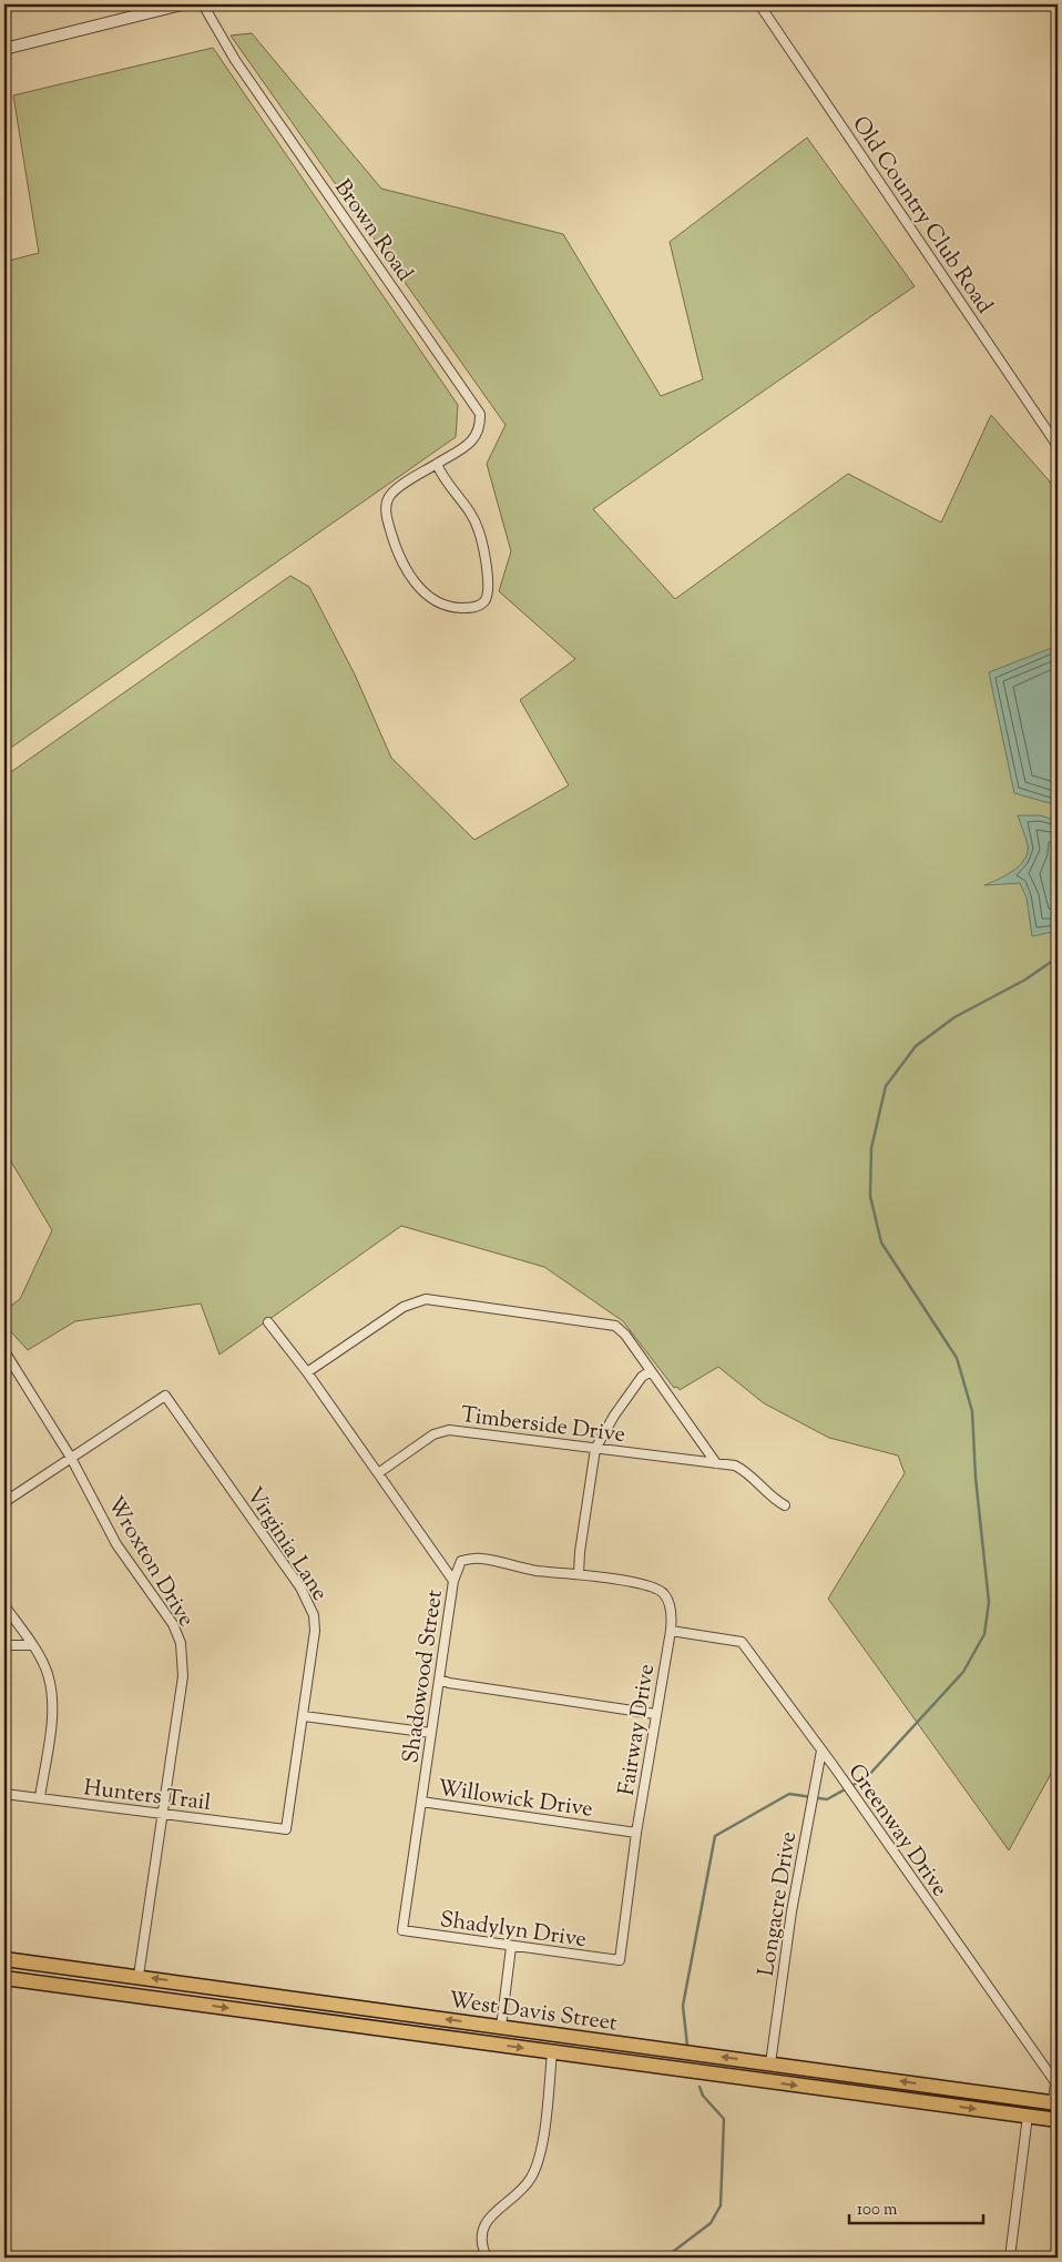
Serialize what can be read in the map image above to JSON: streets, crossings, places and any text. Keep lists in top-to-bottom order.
{
  "streets": {
    "main road": ["West Davis Street"],
    "street": [
      "Old Country Club Road",
      "Brown Road",
      "Timberside Drive",
      "Virginia Lane",
      "Wroxton Drive",
      "Shadowood Street",
      "Fairway Drive",
      "Hunters Trail",
      "Willowick Drive",
      "Greenway Drive",
      "Longacre Drive",
      "Shadylyn Drive"
    ]
  },
  "crossings": [
    ["Timberside Drive", "Shadowood Street"],
    ["Virginia Lane", "Wroxton Drive"],
    ["Virginia Lane", "Hunters Trail"],
    ["Wroxton Drive", "Hunters Trail"],
    ["Wroxton Drive", "West Davis Street"],
    ["Shadowood Street", "Willowick Drive"],
    ["Shadowood Street", "Shadylyn Drive"],
    ["Fairway Drive", "Willowick Drive"],
    ["Fairway Drive", "Greenway Drive"],
    ["Fairway Drive", "Shadylyn Drive"],
    ["Greenway Drive", "Longacre Drive"],
    ["Greenway Drive", "West Davis Street"],
    ["Longacre Drive", "West Davis Street"]
  ],
  "scale_bar": "100 m"
}
